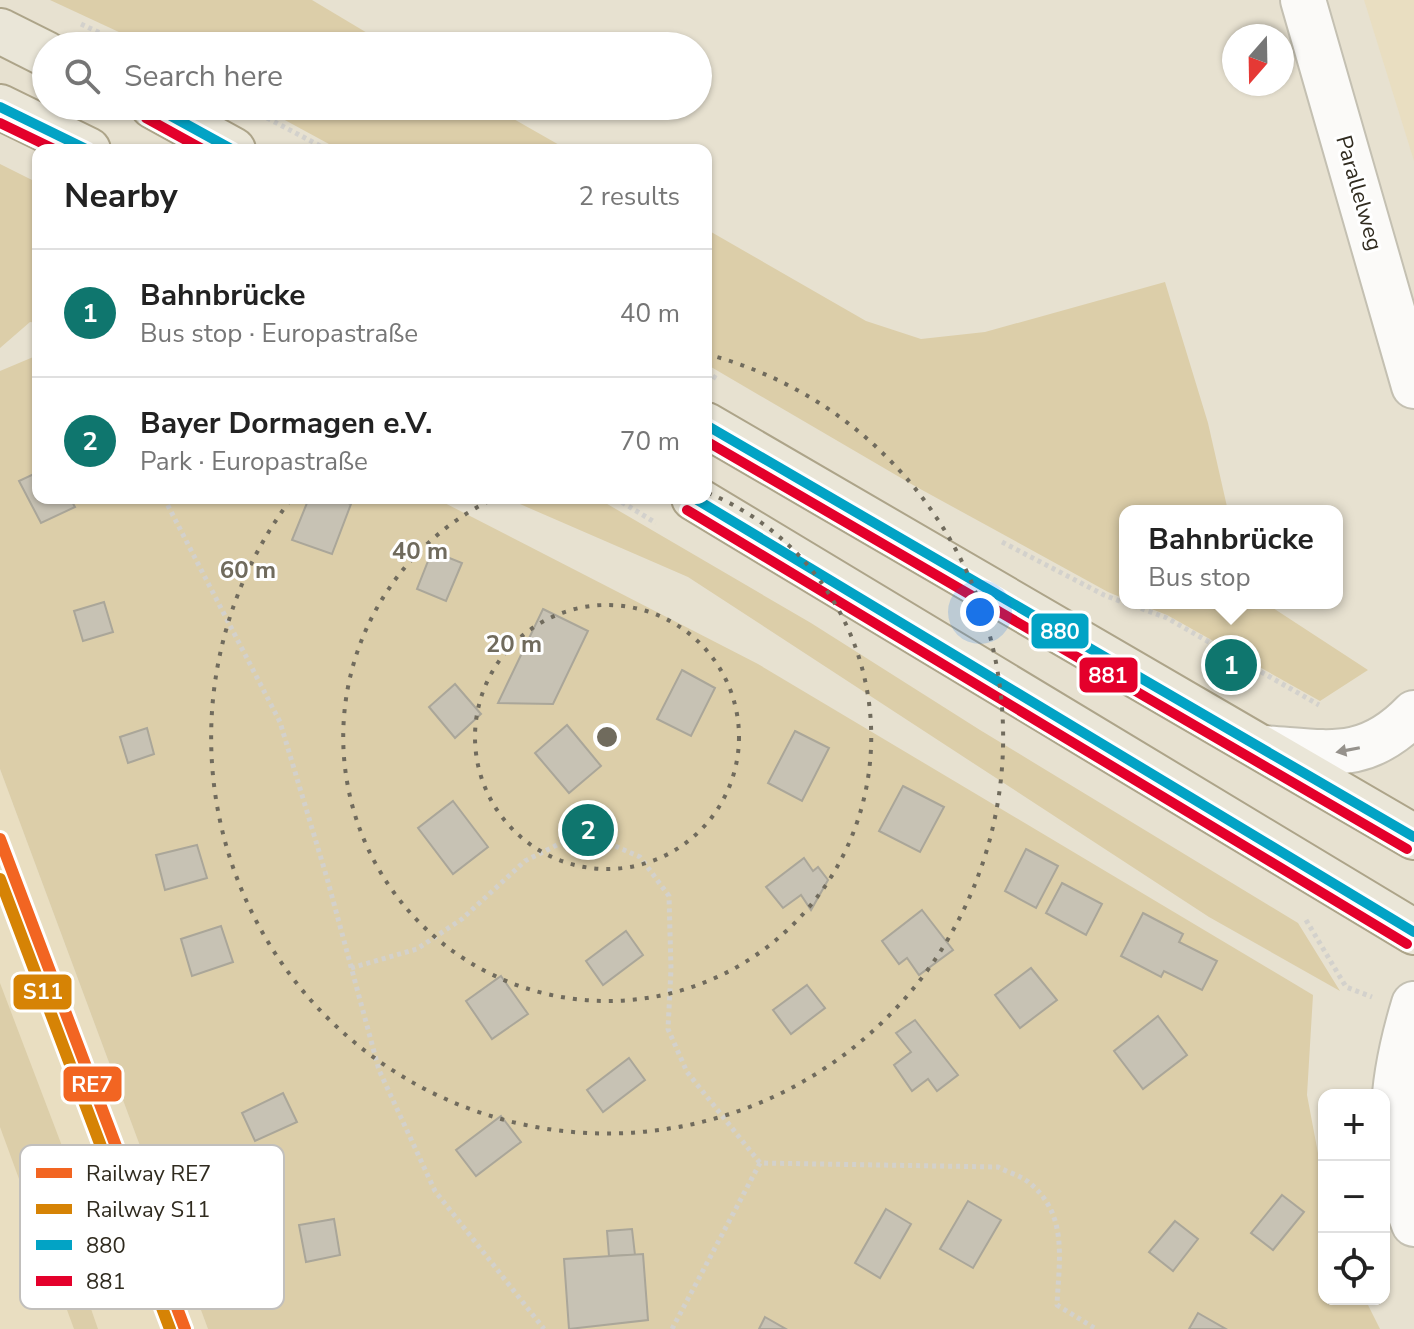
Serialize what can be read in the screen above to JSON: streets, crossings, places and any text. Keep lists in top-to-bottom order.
{
  "streets": {
    "street": ["Parallelweg"]
  },
  "lines": [
    "transit line 880",
    "transit line 881",
    "rail line RE7",
    "rail line S11"
  ],
  "legend": [
    "Railway RE7",
    "Railway S11",
    "880",
    "881"
  ],
  "north": "bottom",
  "page": {
    "search": "Search here",
    "heading": ["Nearby", "2 results"],
    "list": [
      {
        "mark": "1",
        "name": "Bahnbrücke",
        "note": "Bus stop · Europastraße",
        "value": "40 m"
      },
      {
        "mark": "2",
        "name": "Bayer Dormagen e.V.",
        "note": "Park · Europastraße",
        "value": "70 m"
      }
    ],
    "popup": ["Bahnbrücke", "Bus stop"],
    "pins": ["1", "2"],
    "map_buttons": ["+", "−"]
  },
  "rings": ["40 m", "60 m", "20 m"]
}
